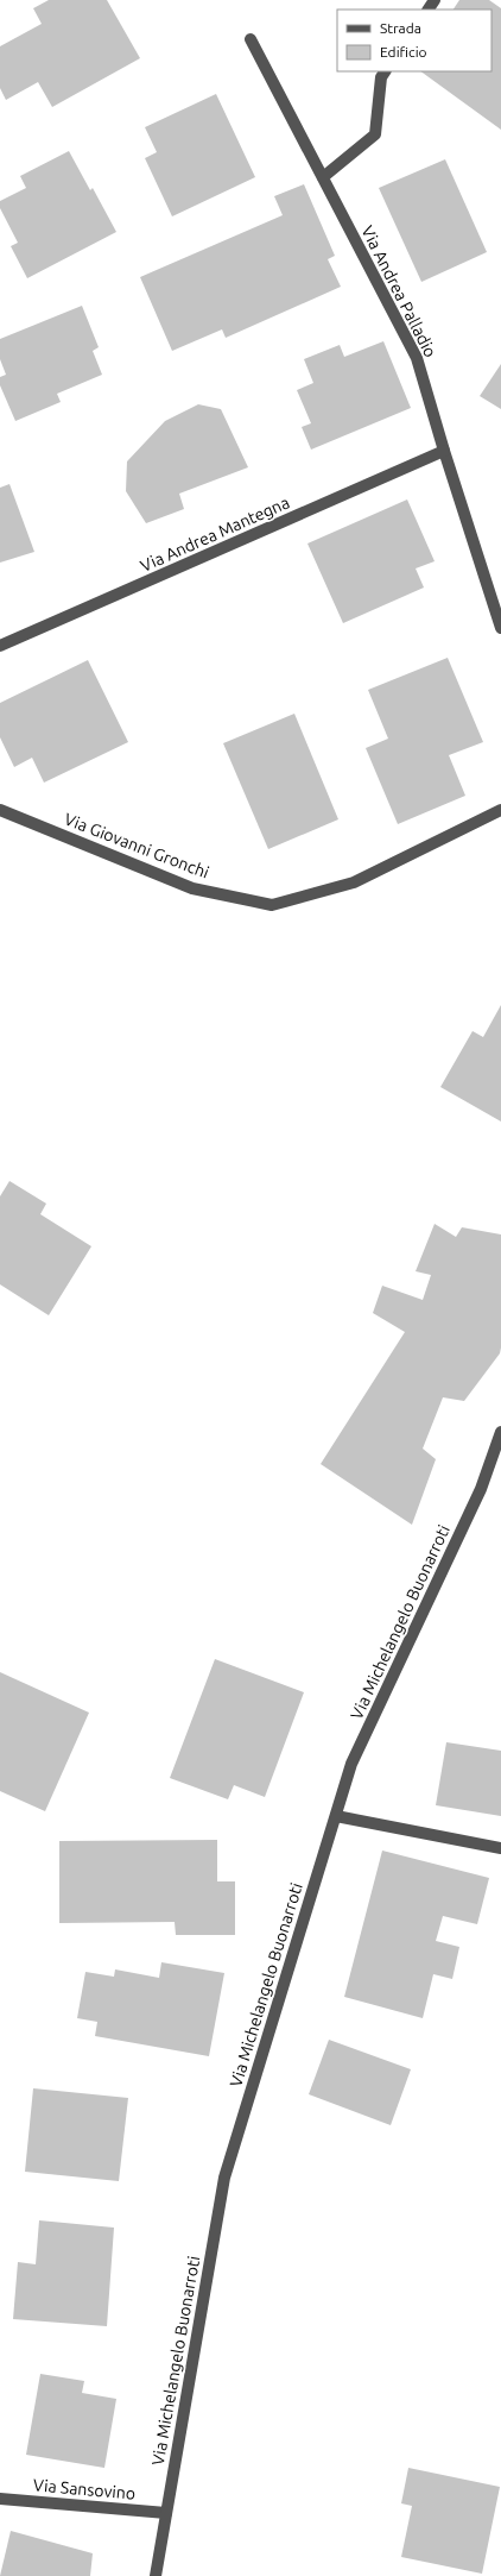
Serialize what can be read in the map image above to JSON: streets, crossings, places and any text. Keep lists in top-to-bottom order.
{
  "streets": {
    "street": [
      "Via Andrea Palladio",
      "Via Andrea Mantegna",
      "Via Giovanni Gronchi",
      "Via Michelangelo Buonarroti",
      "Via Sansovino"
    ]
  },
  "crossings": [
    ["Via Andrea Palladio", "Via Andrea Mantegna"],
    ["Via Michelangelo Buonarroti", "Via Sansovino"]
  ],
  "legend": ["Strada", "Edificio"]
}
